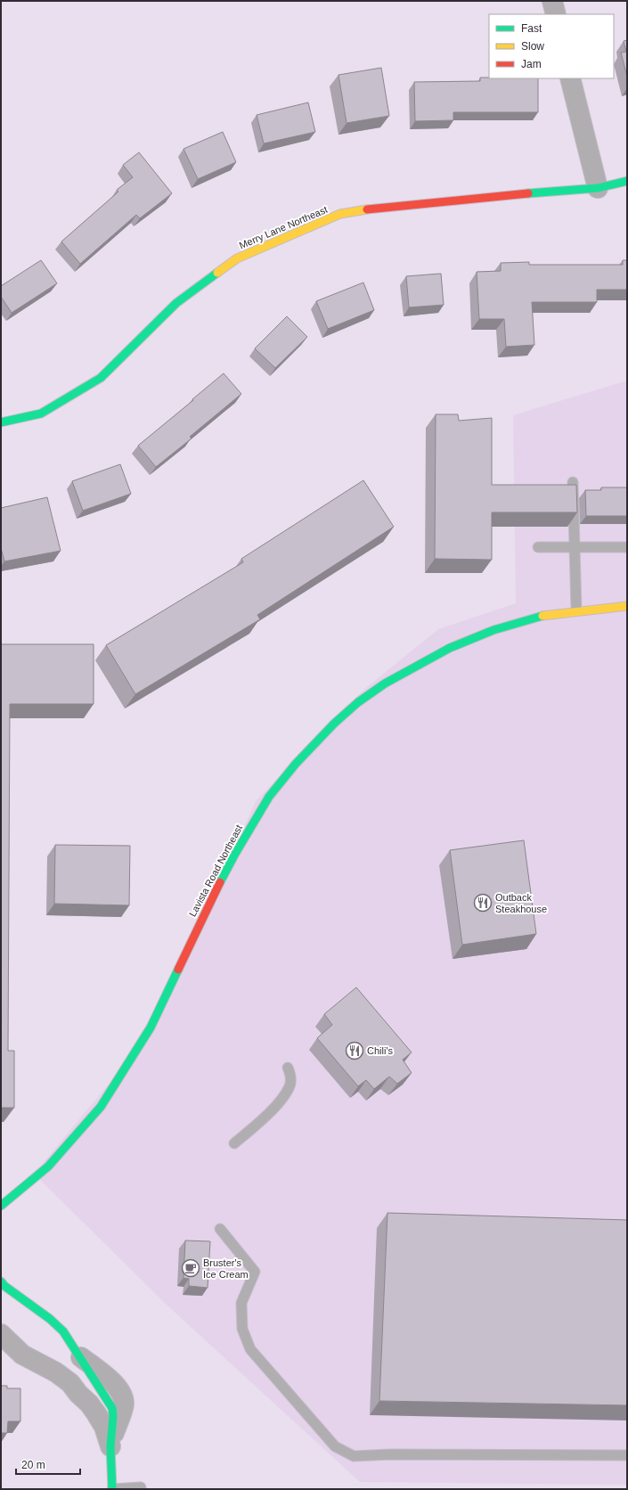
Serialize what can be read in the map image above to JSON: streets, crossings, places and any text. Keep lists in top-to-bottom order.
{
  "streets": {
    "main road": ["Merry Lane Northeast", "Lavista Road Northeast"]
  },
  "places": {
    "restaurant": ["Outback Steakhouse", "Chili's"],
    "cafe": ["Bruster's Ice Cream"]
  },
  "legend": ["Fast", "Slow", "Jam"],
  "scale_bar": "20 m"
}
